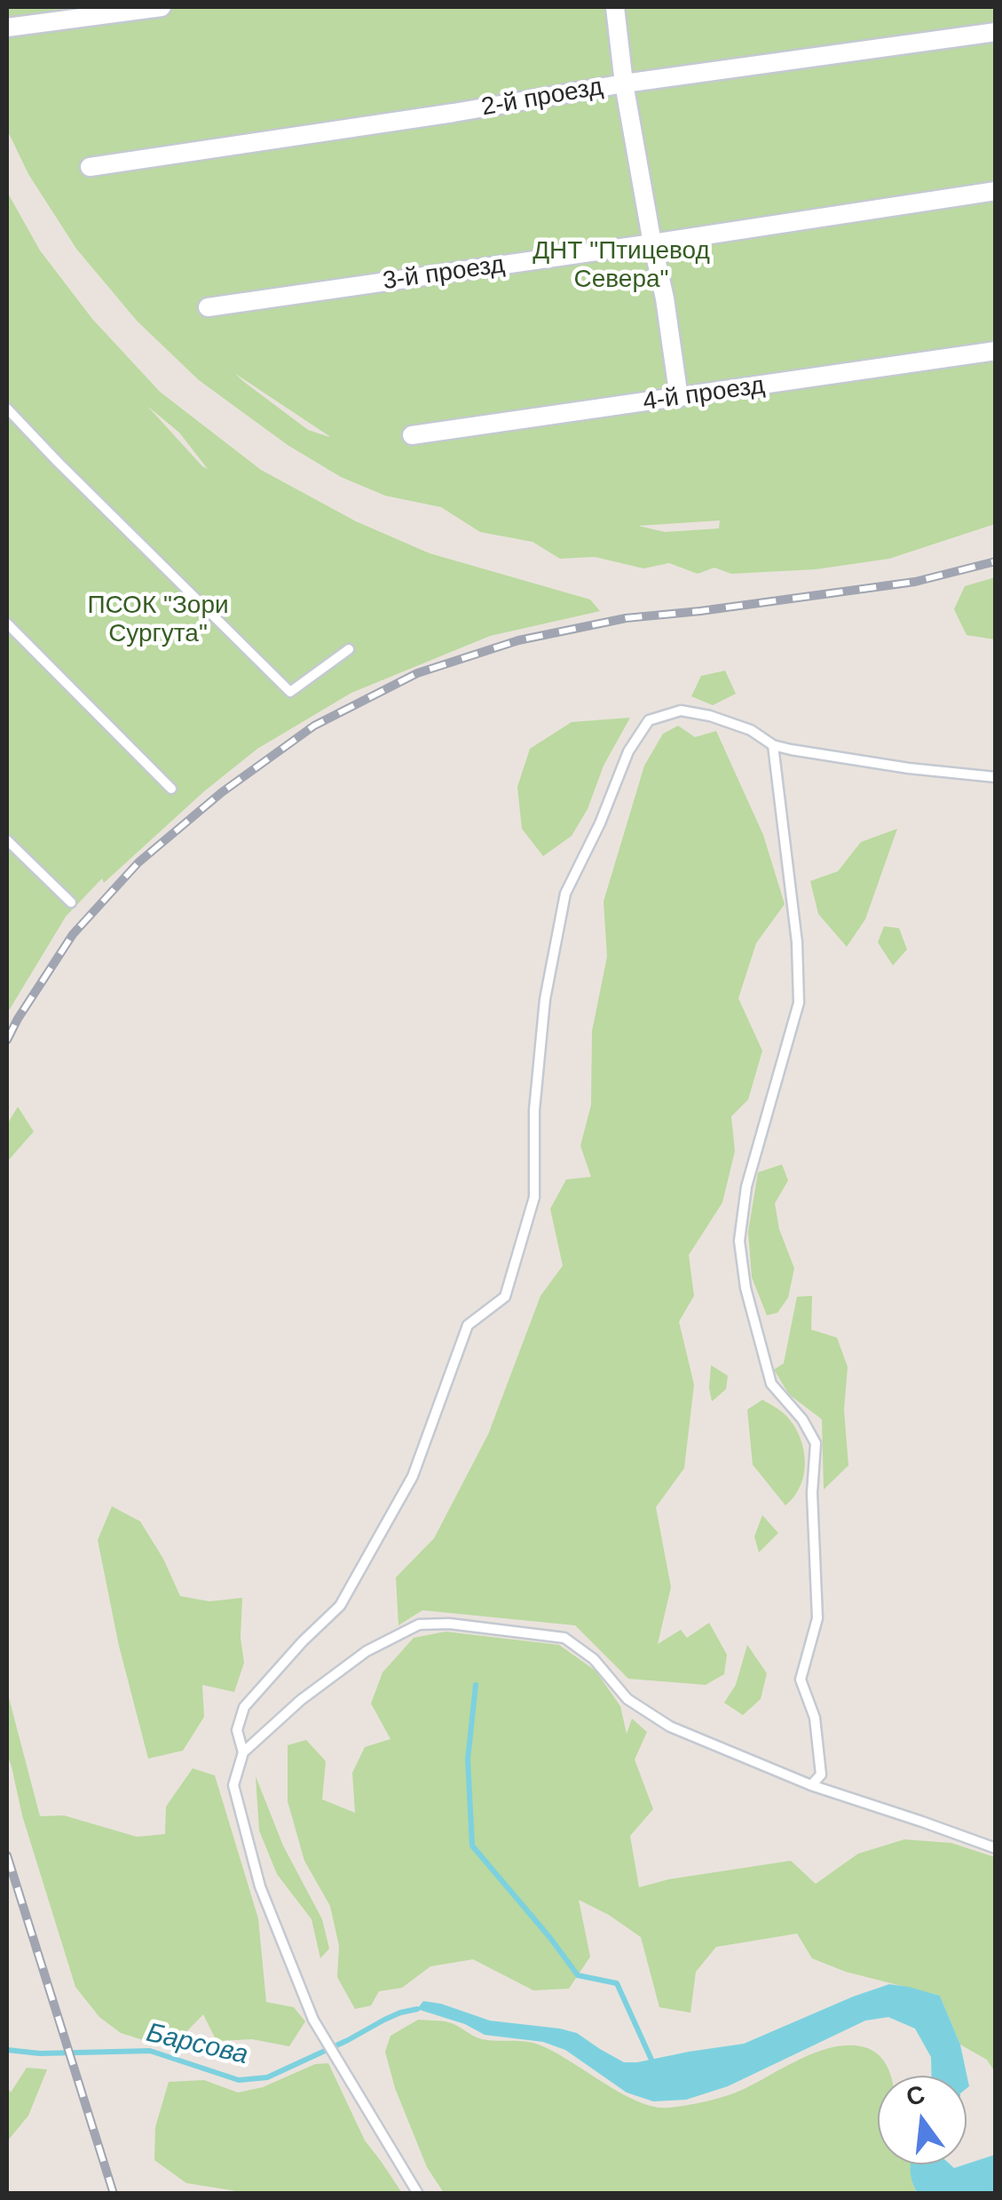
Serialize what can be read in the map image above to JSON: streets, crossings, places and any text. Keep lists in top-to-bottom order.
{
  "streets": {
    "street": ["2-й проезд", "3-й проезд", "4-й проезд"]
  },
  "water": ["Барсова"],
  "parks": ["ДНТ \"Птицевод Севера\"", "ПСОК \"Зори Сургута\""],
  "north": "top"
}
